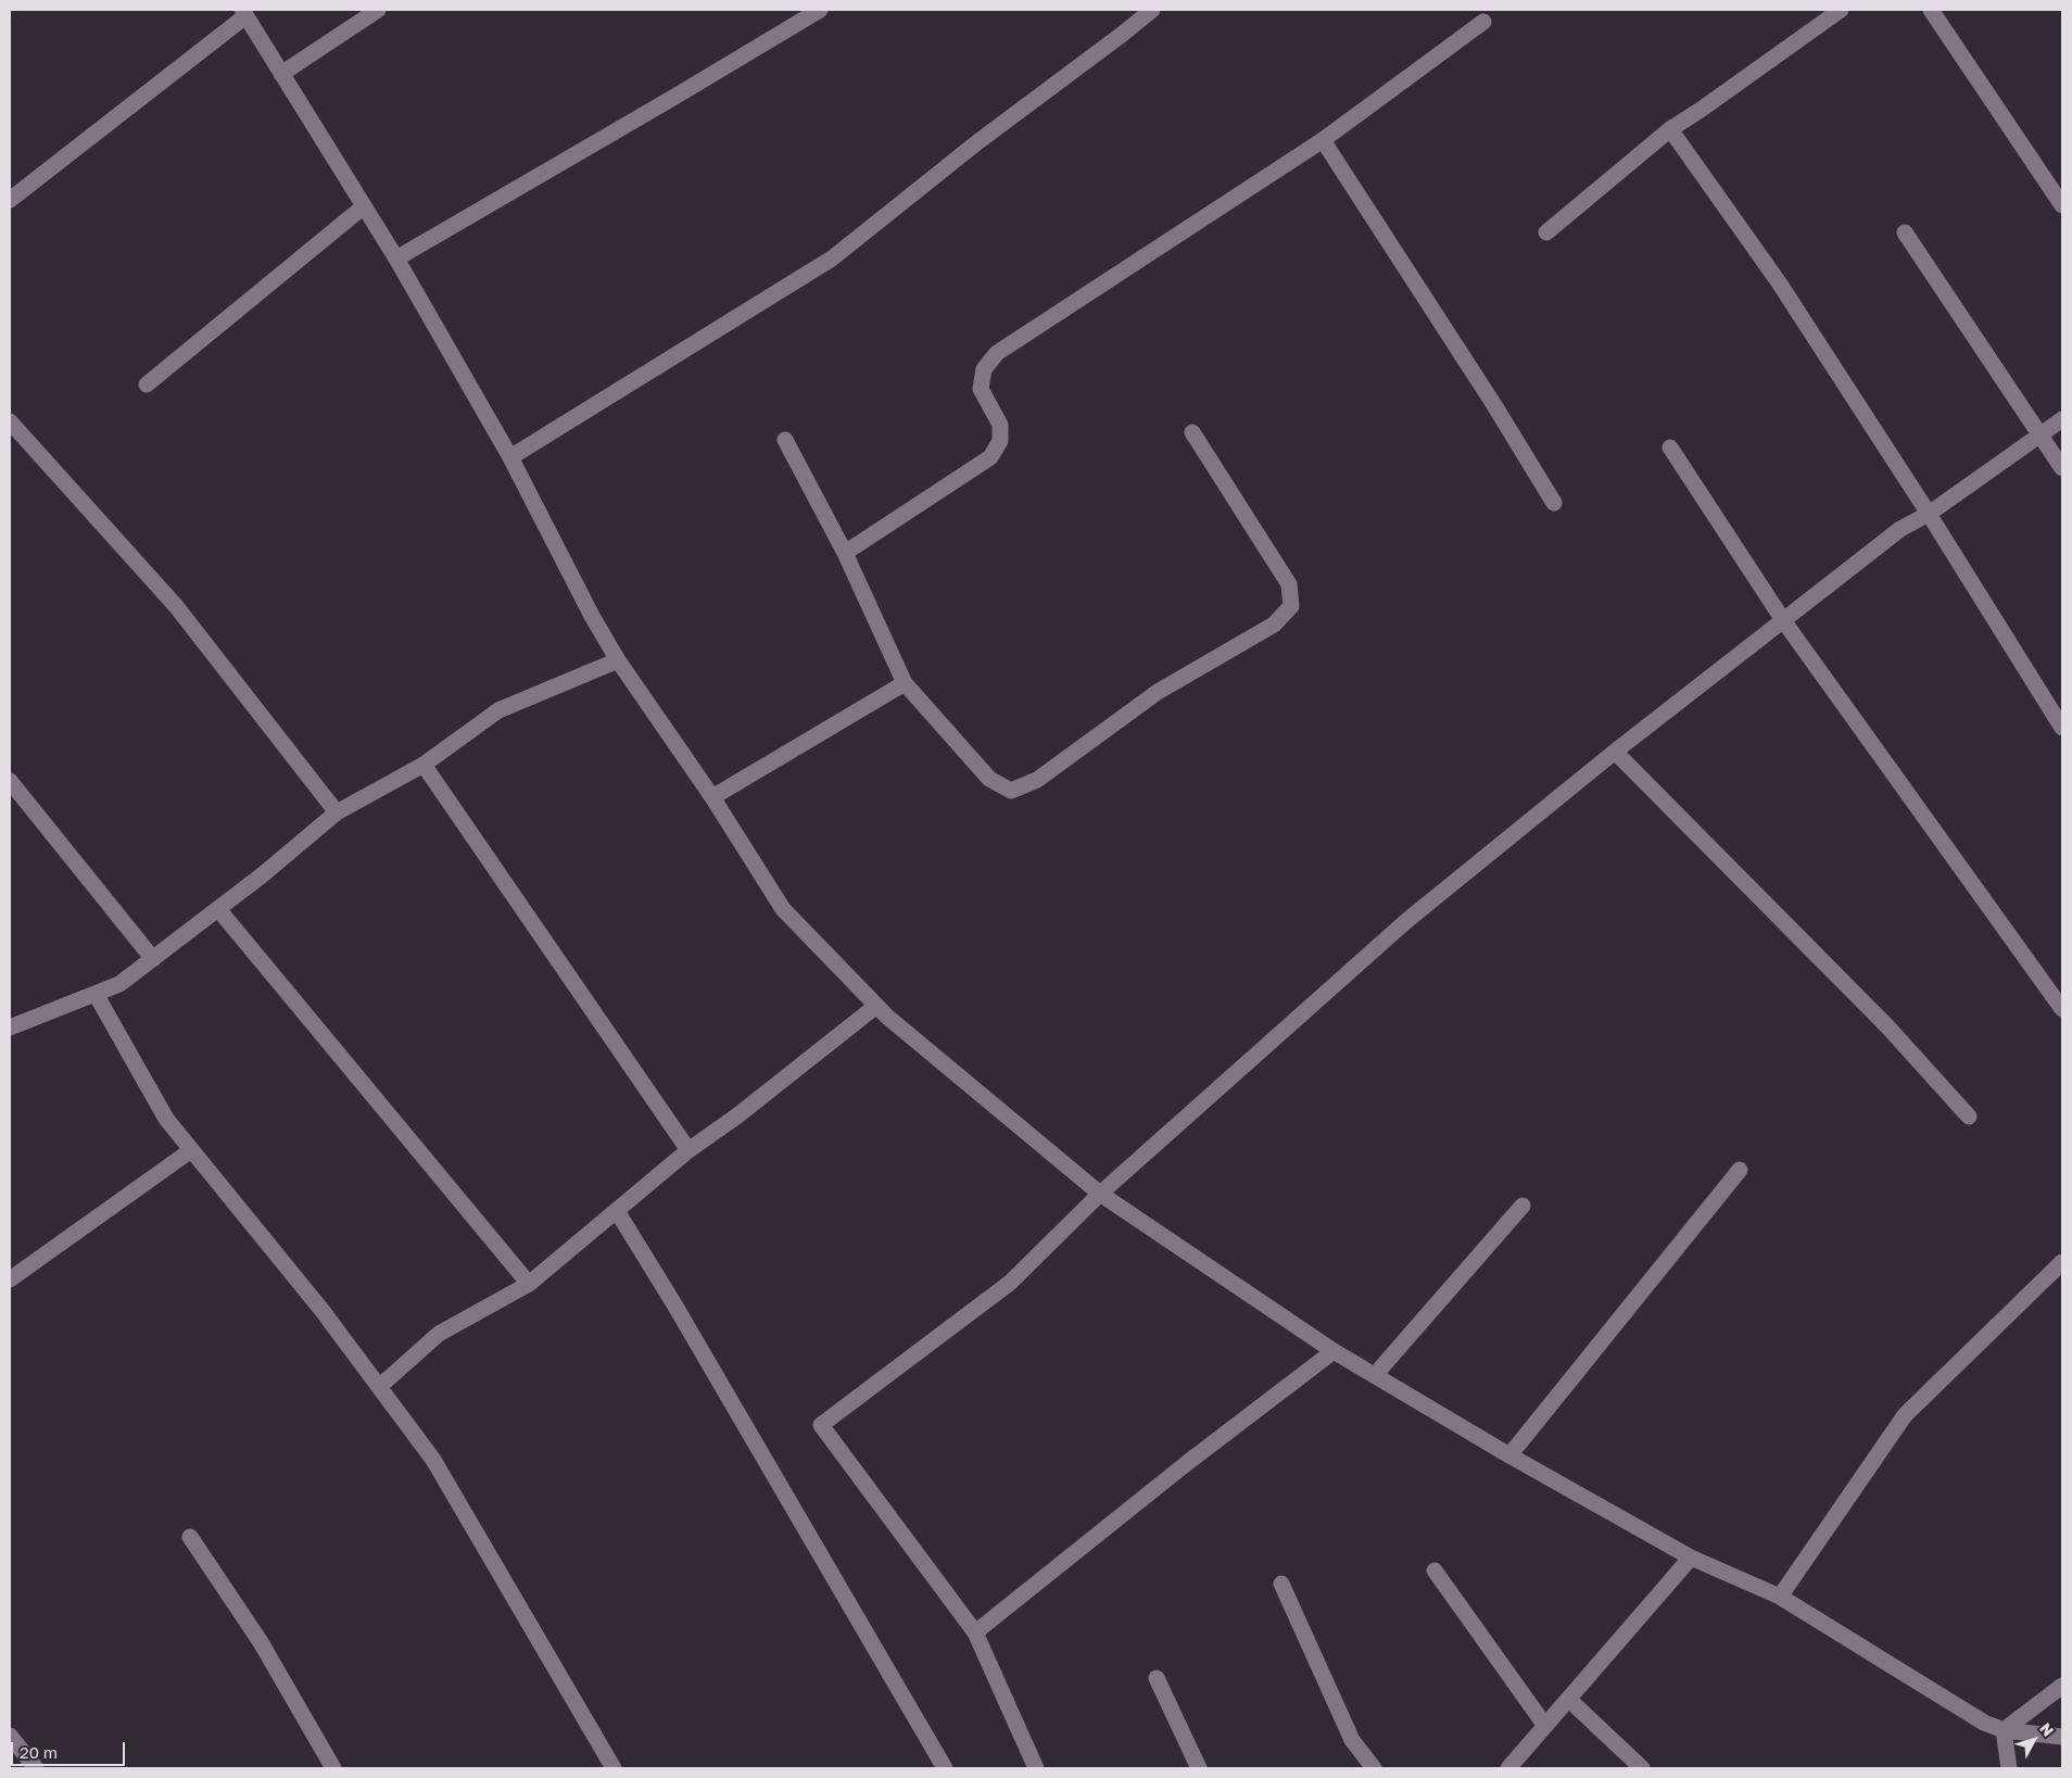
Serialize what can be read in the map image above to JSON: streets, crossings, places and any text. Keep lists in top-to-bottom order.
{
  "scale_bar": "20 m",
  "north": "top right"
}
